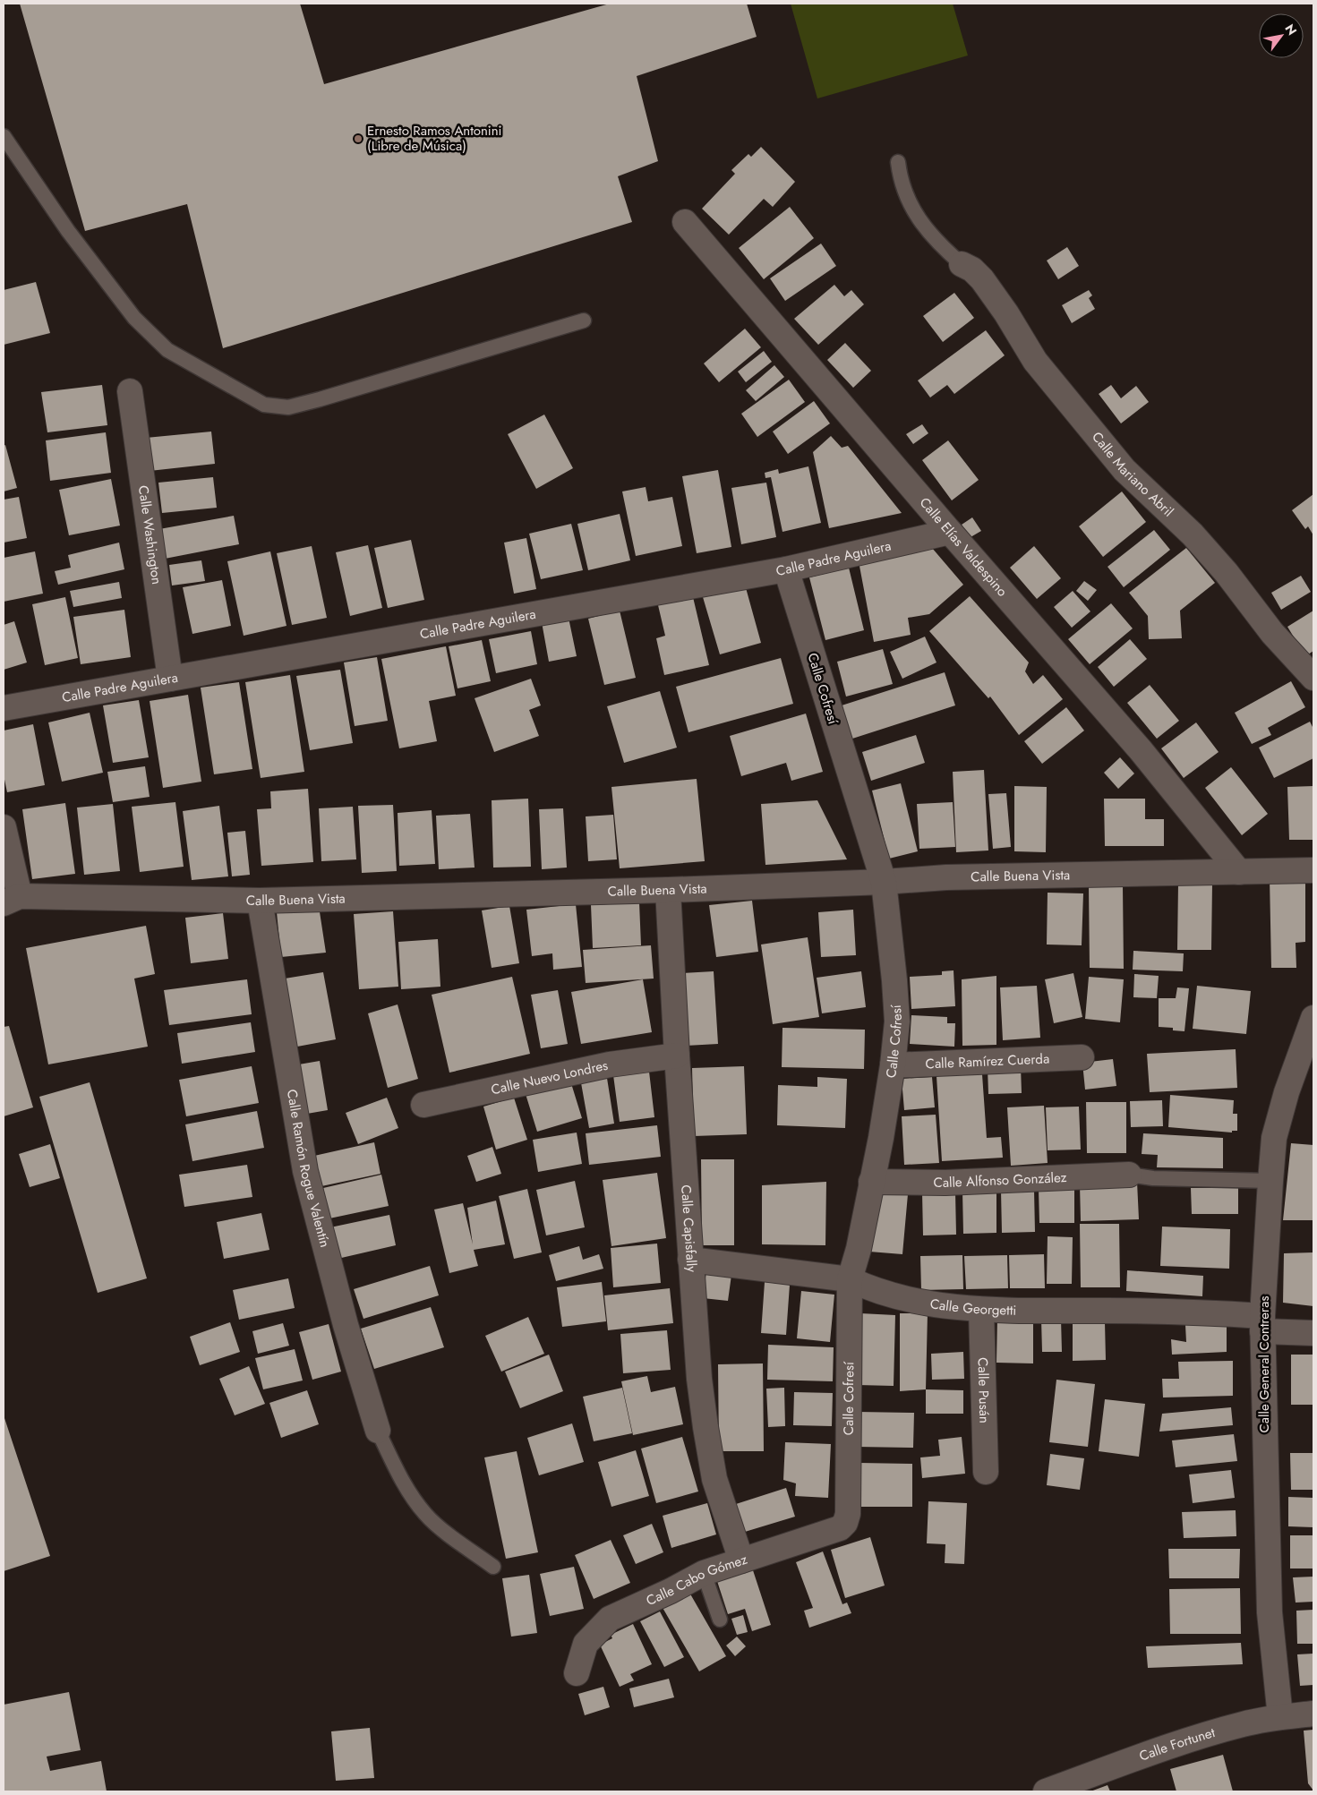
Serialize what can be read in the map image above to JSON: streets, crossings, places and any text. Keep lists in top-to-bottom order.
{
  "streets": {
    "street": [
      "Calle Mariano Abril",
      "Calle Washington",
      "Calle Elías Valdespino",
      "Calle Padre Aguilera",
      "Calle Cofresí",
      "Calle Buena Vista",
      "Calle Ramírez Cuerda",
      "Calle Nuevo Londres",
      "Calle Ramón Rogue Valentín",
      "Calle Alfonso González",
      "Calle Capisfally",
      "Calle Georgetti",
      "Calle General Contreras",
      "Calle Pusán",
      "Calle Cabo Gómez",
      "Calle Fortunet"
    ]
  },
  "crossings": [
    ["Calle Washington", "Calle Padre Aguilera"],
    ["Calle Elías Valdespino", "Calle Padre Aguilera"],
    ["Calle Elías Valdespino", "Calle Buena Vista"],
    ["Calle Padre Aguilera", "Calle Cofresí"],
    ["Calle Cofresí", "Calle Buena Vista"],
    ["Calle Cofresí", "Calle Ramírez Cuerda"],
    ["Calle Cofresí", "Calle Alfonso González"],
    ["Calle Cofresí", "Calle Georgetti"],
    ["Calle Cofresí", "Calle Cabo Gómez"],
    ["Calle Buena Vista", "Calle Ramón Rogue Valentín"],
    ["Calle Buena Vista", "Calle Capisfally"],
    ["Calle Nuevo Londres", "Calle Capisfally"],
    ["Calle Capisfally", "Calle Georgetti"],
    ["Calle Capisfally", "Calle Cabo Gómez"],
    ["Calle Georgetti", "Calle General Contreras"],
    ["Calle Georgetti", "Calle Pusán"],
    ["Calle General Contreras", "Calle Fortunet"]
  ],
  "places": ["Ernesto Ramos Antonini (Libre de Música)"],
  "north": "top right"
}
